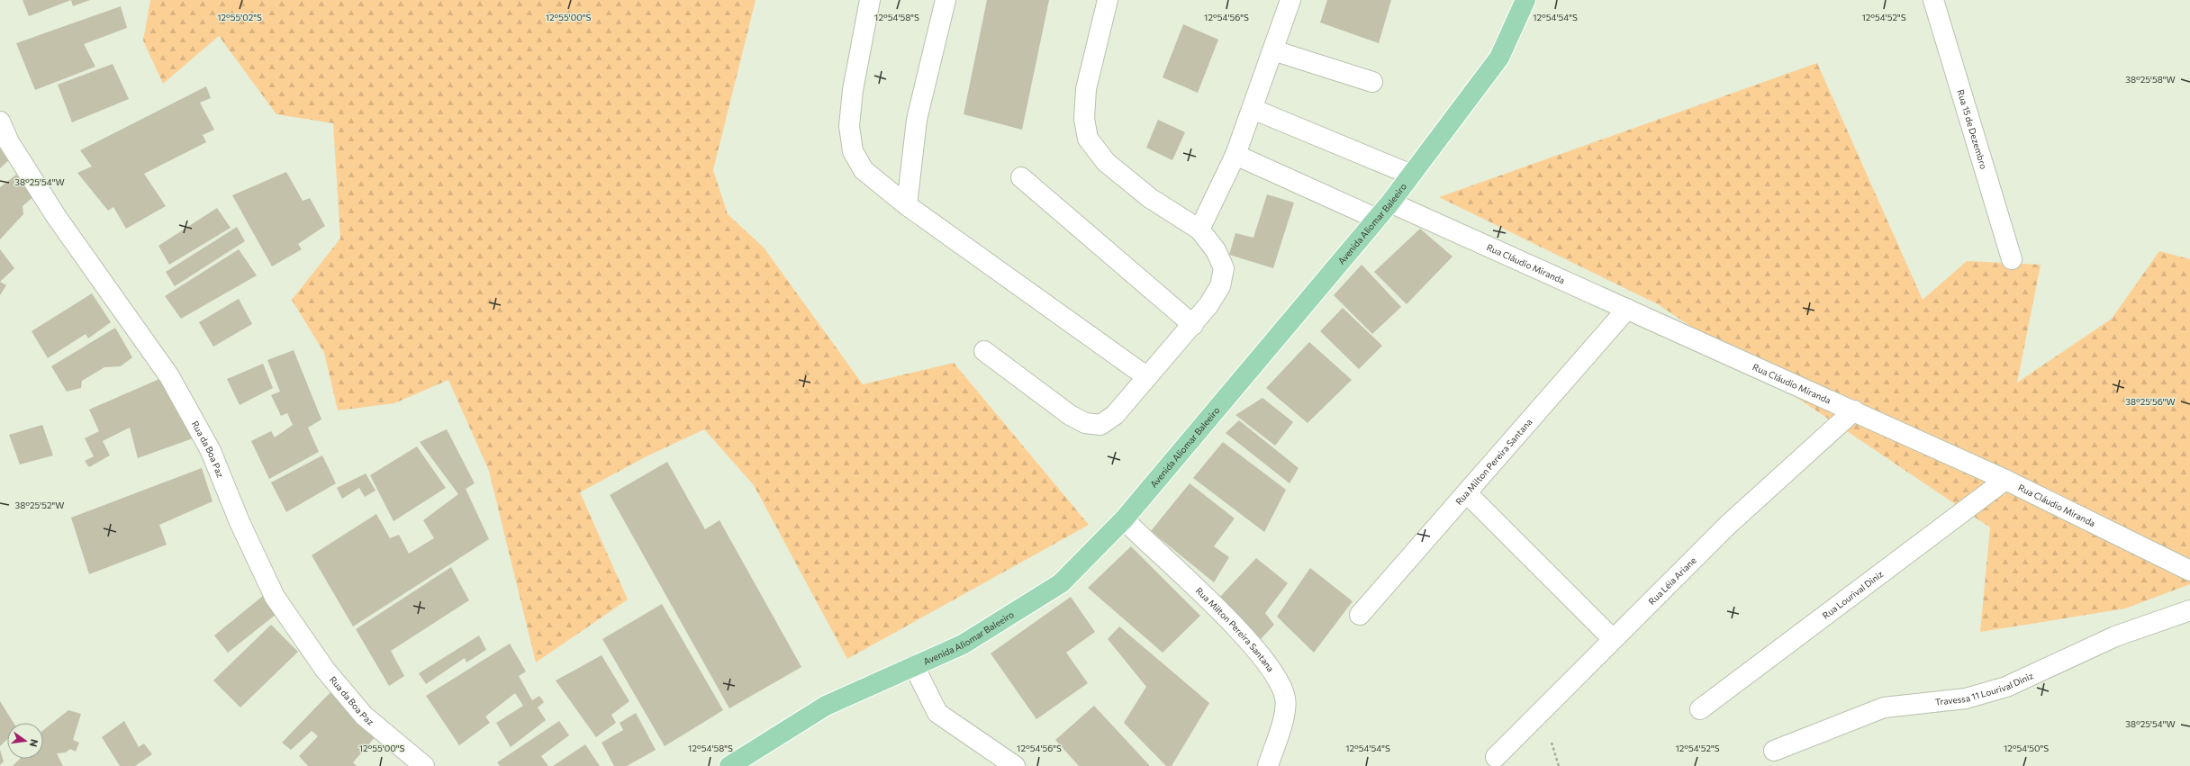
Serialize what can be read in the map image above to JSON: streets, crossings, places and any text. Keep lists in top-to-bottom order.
{
  "streets": {
    "main road": ["Avenida Aliomar Baleeiro"],
    "street": [
      "Rua 15 de Dezembro",
      "Rua Cláudio Miranda",
      "Rua da Boa Paz",
      "Rua Milton Pereira Santana",
      "Rua Léia Ariane",
      "Rua Lourival Diniz",
      "Travessa 11 Lourival Diniz"
    ]
  },
  "crossings": [
    ["Avenida Aliomar Baleeiro", "Rua Cláudio Miranda"],
    ["Avenida Aliomar Baleeiro", "Rua Milton Pereira Santana"],
    ["Rua Cláudio Miranda", "Rua Milton Pereira Santana"],
    ["Rua Cláudio Miranda", "Rua Léia Ariane"],
    ["Rua Cláudio Miranda", "Rua Lourival Diniz"]
  ],
  "north": "right",
  "coordinates": [
    "12°55'02\"S",
    "12°55'00\"S",
    "12°54'58\"S",
    "12°54'56\"S",
    "12°54'54\"S",
    "12°54'52\"S",
    "38°25'58\"W",
    "38°25'54\"W",
    "38°25'56\"W",
    "38°25'52\"W",
    "12°54'50\"S"
  ]
}
